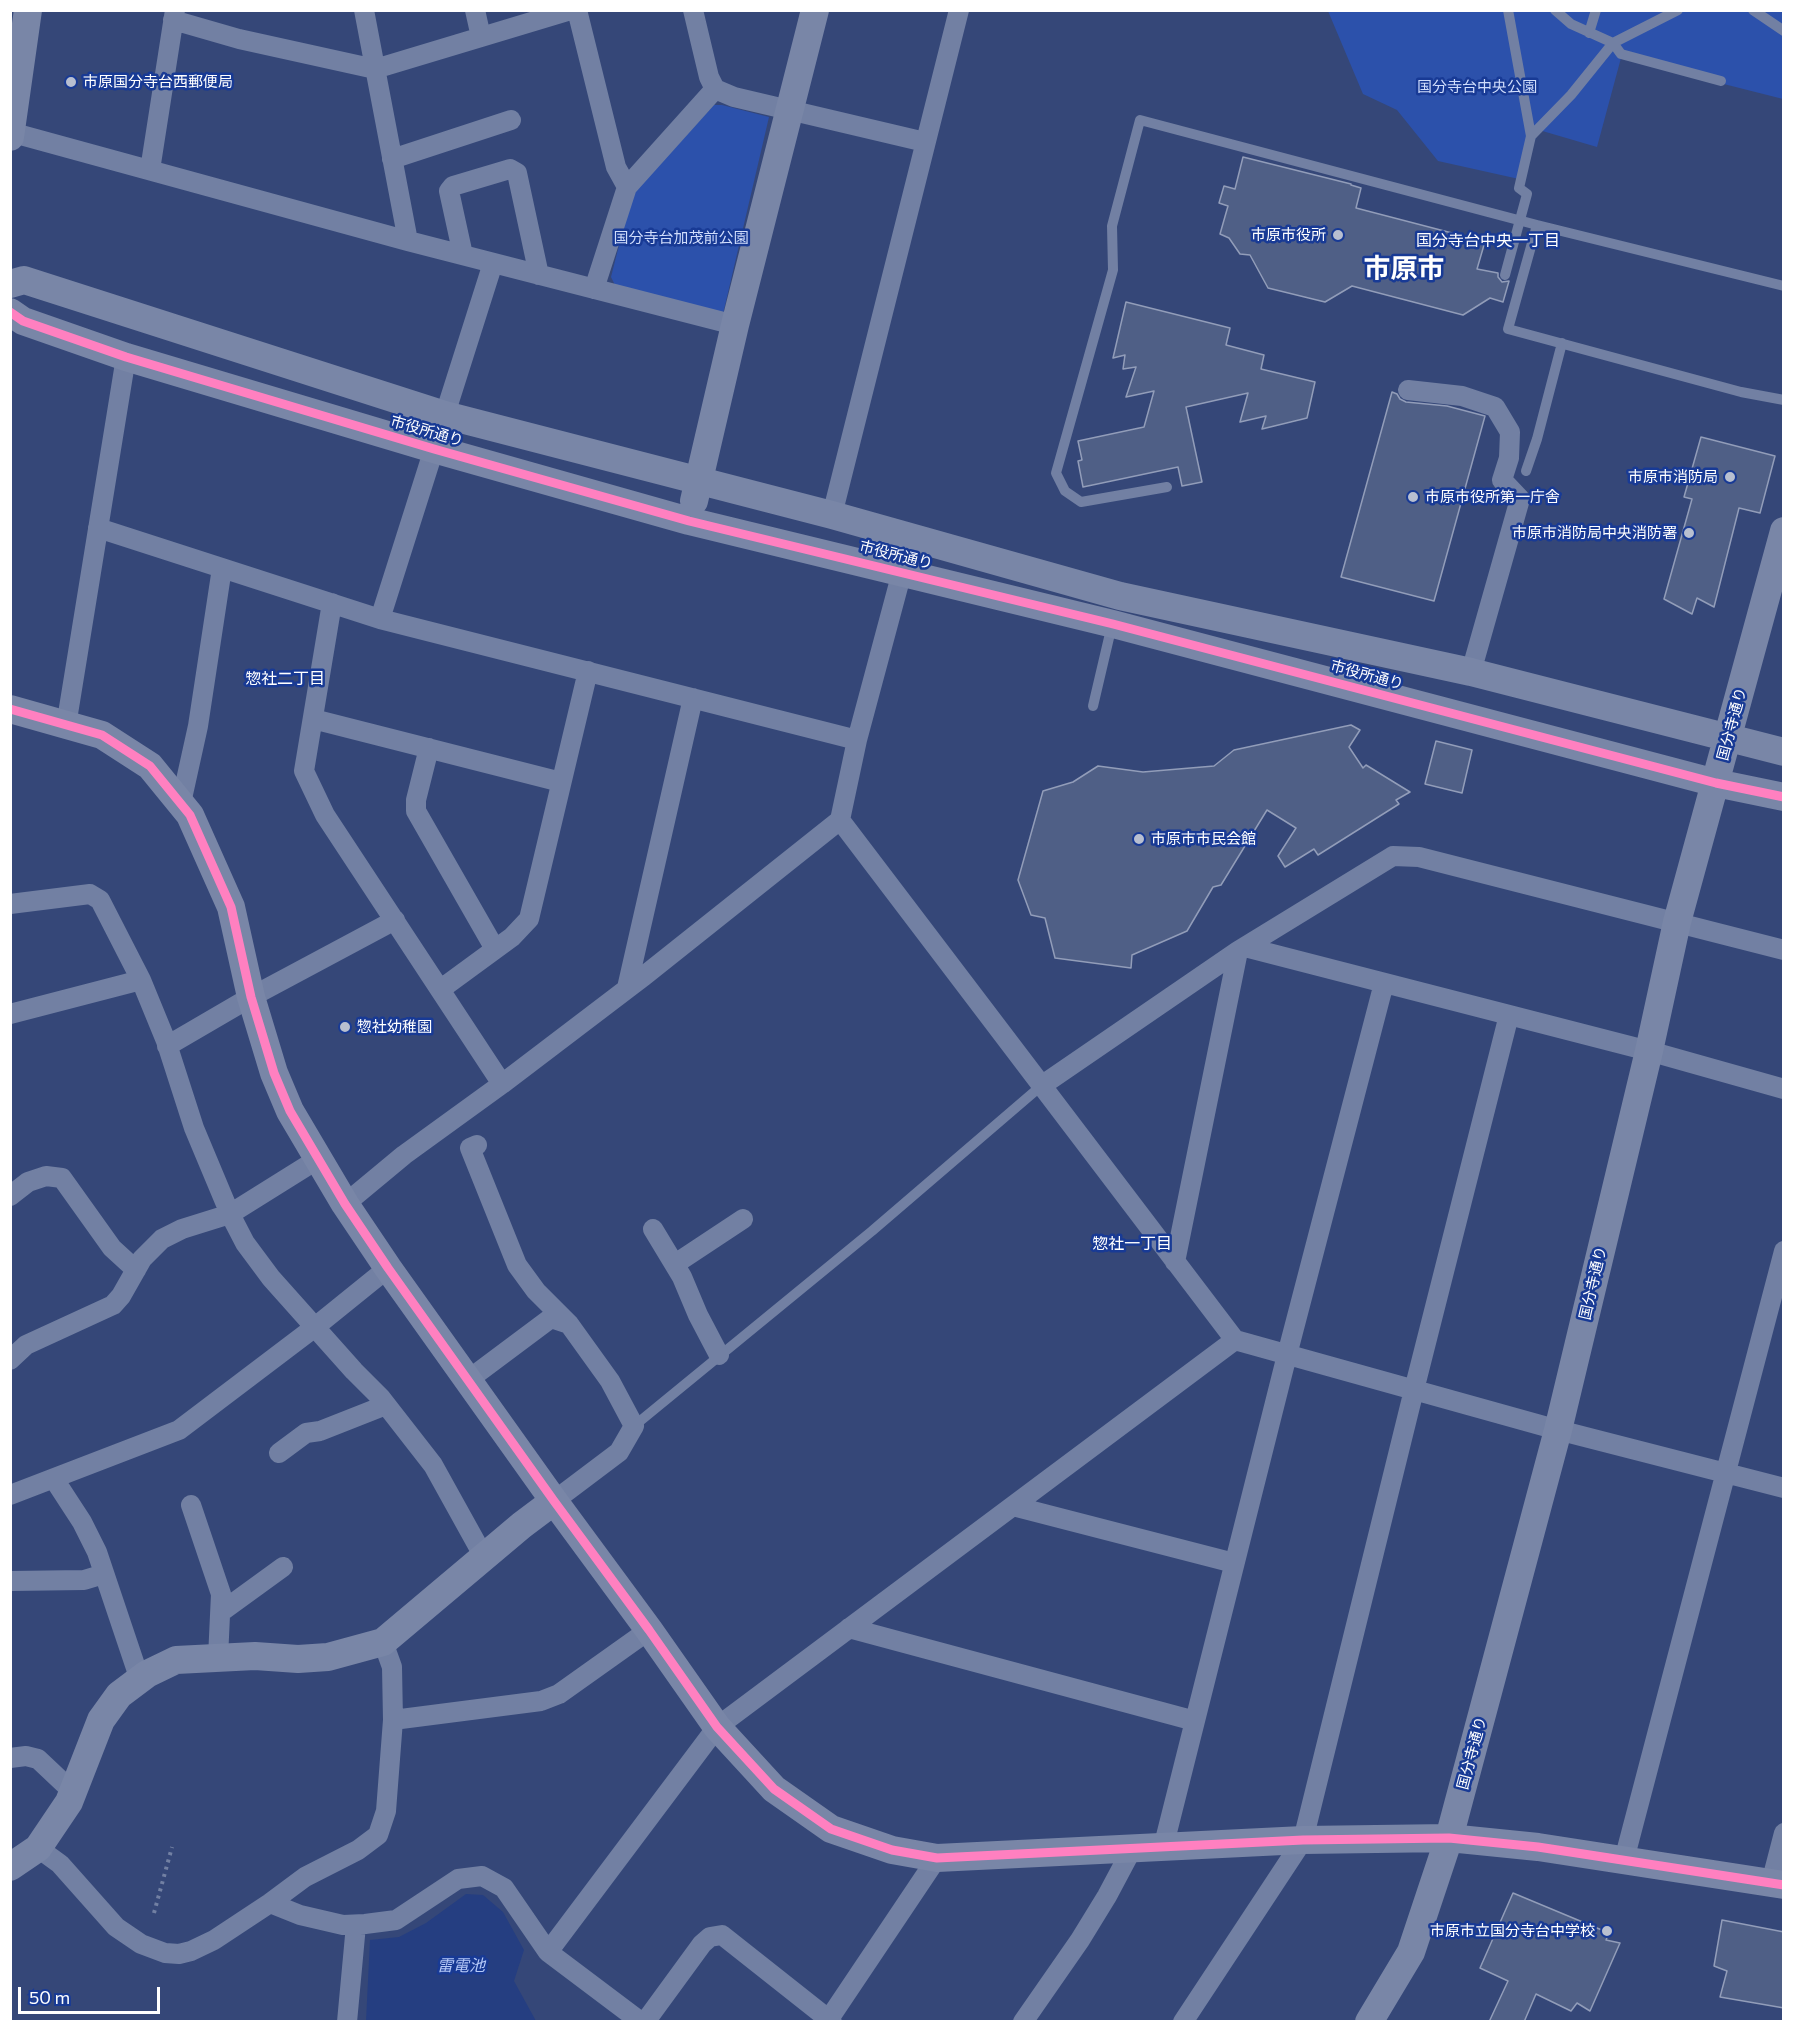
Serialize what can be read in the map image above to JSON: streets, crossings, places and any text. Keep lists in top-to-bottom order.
{
  "streets": {
    "street": ["市役所通り", "国分寺通り"]
  },
  "crossings": [
    ["市役所通り", "国分寺通り"]
  ],
  "districts": [
    "国分寺台中央一丁目",
    "市原市",
    "惣社二丁目",
    "惣社一丁目"
  ],
  "water": ["雷電池"],
  "parks": ["国分寺台中央公園", "国分寺台加茂前公園"],
  "places": [
    "市原国分寺台西郵便局",
    "市原市役所",
    "市原市消防局",
    "市原市役所第一庁舎",
    "市原市消防局中央消防署",
    "市原市市民会館",
    "惣社幼稚園",
    "市原市立国分寺台中学校"
  ],
  "scale_bar": "50 m"
}
